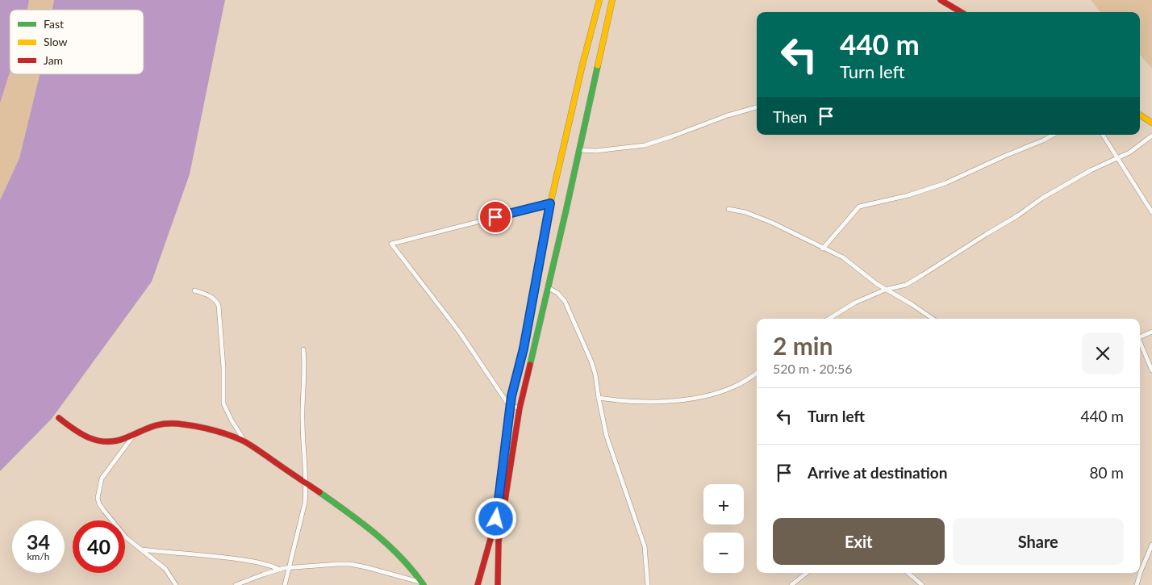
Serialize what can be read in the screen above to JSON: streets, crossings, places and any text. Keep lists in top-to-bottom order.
{
  "legend": ["Fast", "Slow", "Jam"],
  "page": {
    "turn": ["440 m", "Turn left"],
    "then": "Then",
    "heading": ["2 min", "520 m · 20:56"],
    "list": [
      {
        "name": "Turn left",
        "value": "440 m"
      },
      {
        "name": "Arrive at destination",
        "value": "80 m"
      }
    ],
    "map_buttons": ["+", "−"],
    "buttons": ["Exit", "Share"],
    "speed": "34 km/h",
    "limit": "40"
  }
}
